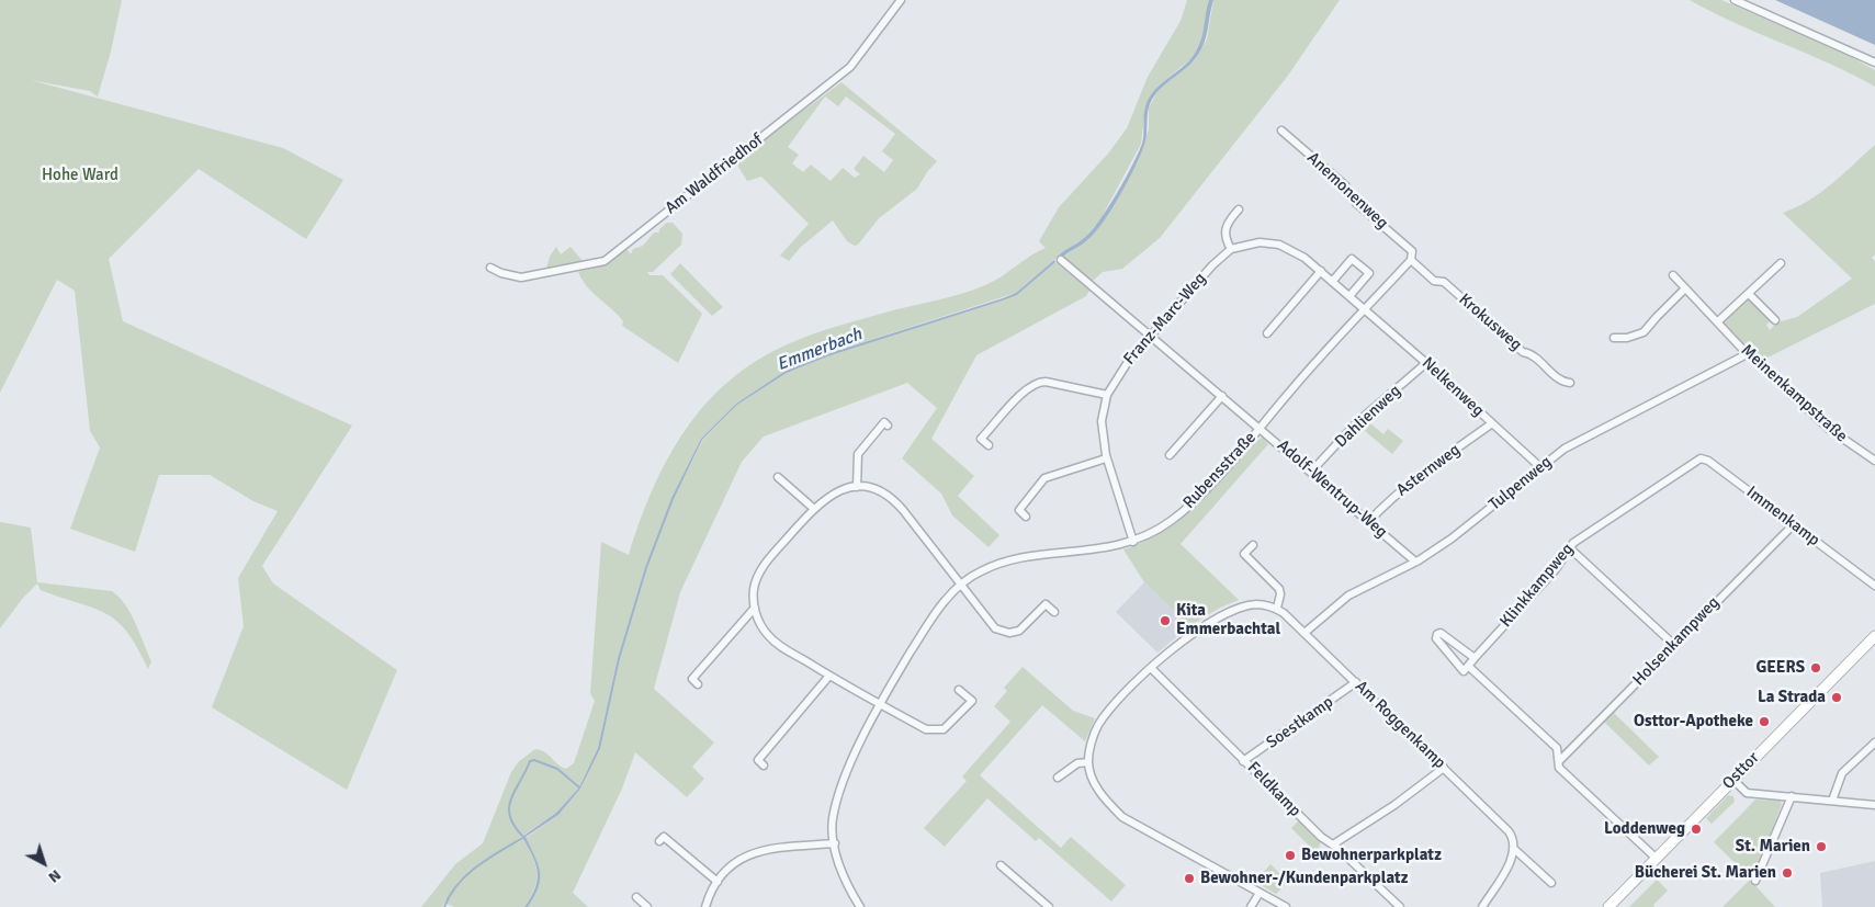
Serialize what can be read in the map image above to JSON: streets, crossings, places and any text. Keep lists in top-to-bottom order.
{
  "streets": {
    "main road": ["Osttor"],
    "street": [
      "Am Waldfriedhof",
      "Anemonenweg",
      "Franz-Marc-Weg",
      "Krokusweg",
      "Nelkenweg",
      "Meinenkampstraße",
      "Dahlienweg",
      "Rubensstraße",
      "Asternweg",
      "Tulpenweg",
      "Adolf-Wentrup-Weg",
      "Immenkamp",
      "Klinkkampweg",
      "Holsenkampweg",
      "Soestkamp",
      "Am Roggenkamp",
      "Feldkamp"
    ]
  },
  "crossings": [
    ["Anemonenweg", "Krokusweg"],
    ["Anemonenweg", "Rubensstraße"],
    ["Franz-Marc-Weg", "Nelkenweg"],
    ["Franz-Marc-Weg", "Rubensstraße"],
    ["Franz-Marc-Weg", "Adolf-Wentrup-Weg"],
    ["Krokusweg", "Rubensstraße"],
    ["Nelkenweg", "Dahlienweg"],
    ["Nelkenweg", "Rubensstraße"],
    ["Nelkenweg", "Asternweg"],
    ["Nelkenweg", "Tulpenweg"],
    ["Meinenkampstraße", "Tulpenweg"],
    ["Dahlienweg", "Adolf-Wentrup-Weg"],
    ["Rubensstraße", "Adolf-Wentrup-Weg"],
    ["Asternweg", "Adolf-Wentrup-Weg"],
    ["Tulpenweg", "Adolf-Wentrup-Weg"],
    ["Tulpenweg", "Am Roggenkamp"],
    ["Immenkamp", "Klinkkampweg"],
    ["Immenkamp", "Holsenkampweg"],
    ["Soestkamp", "Am Roggenkamp"],
    ["Soestkamp", "Feldkamp"]
  ],
  "water": ["Emmerbach"],
  "parks": ["Hohe Ward"],
  "places": [
    "Kita Emmerbachtal",
    "GEERS",
    "La Strada",
    "Osttor-Apotheke",
    "Loddenweg",
    "St. Marien",
    "Bewohnerparkplatz",
    "Bücherei St. Marien",
    "Bewohner-/Kundenparkplatz"
  ],
  "north": "bottom right"
}
